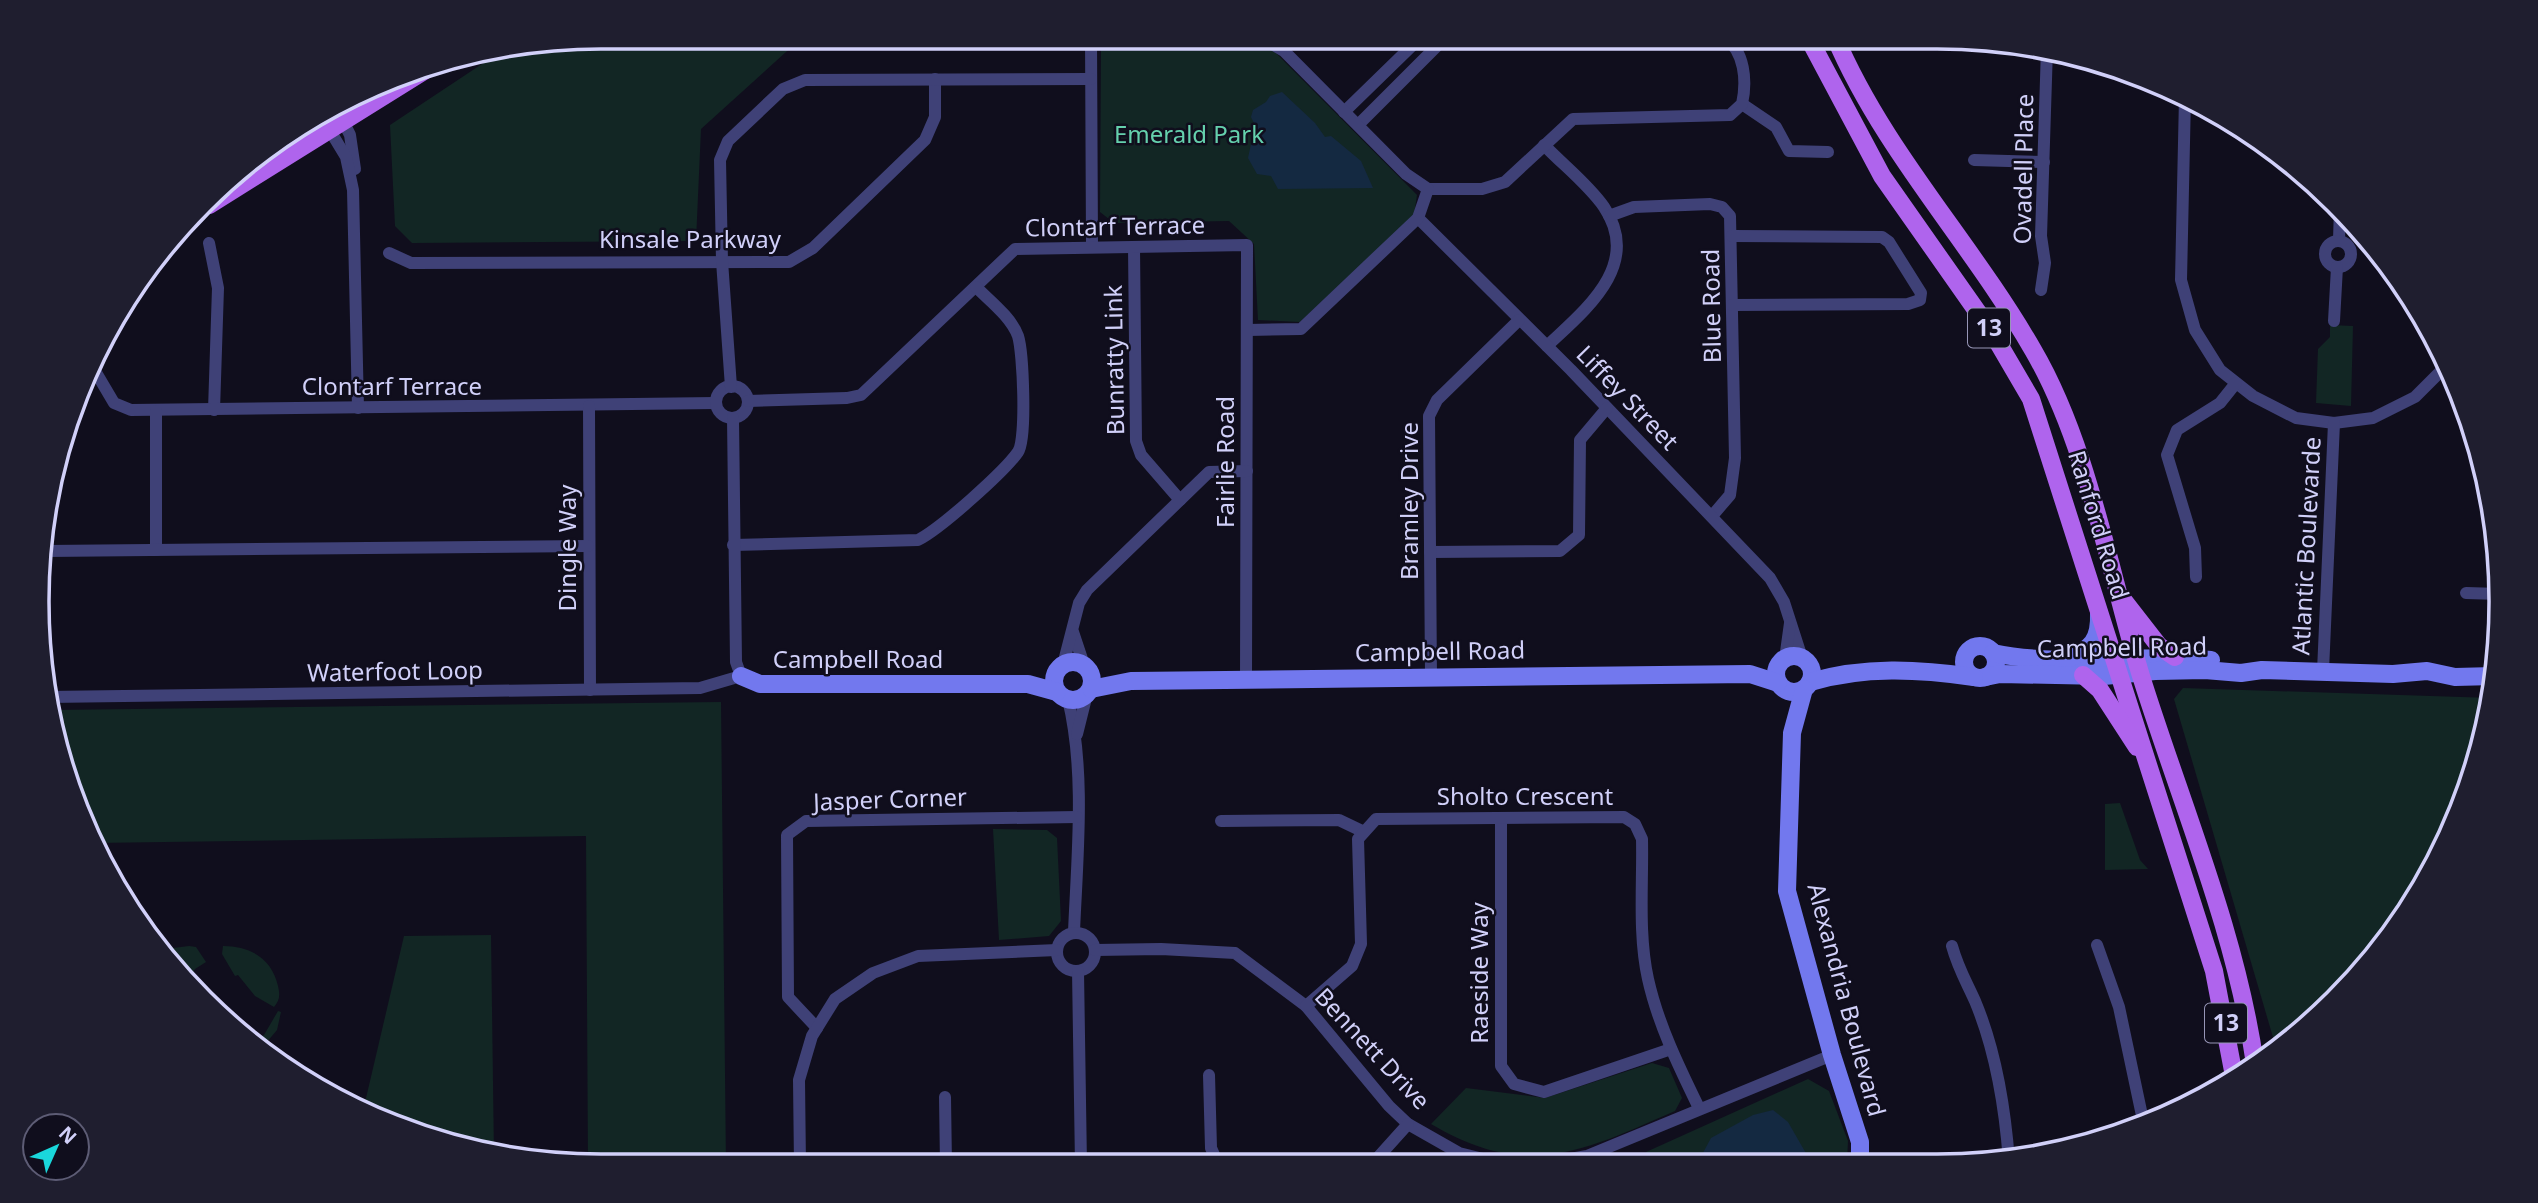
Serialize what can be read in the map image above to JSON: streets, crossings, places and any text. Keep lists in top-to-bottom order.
{
  "streets": {
    "main road": ["13", "Ranford Road"],
    "street": [
      "Ovadell Place",
      "Clontarf Terrace",
      "Kinsale Parkway",
      "Blue Road",
      "Bunratty Link",
      "Liffey Street",
      "Fairlie Road",
      "Bramley Drive",
      "Atlantic Boulevarde",
      "Dingle Way",
      "Campbell Road",
      "Waterfoot Loop",
      "Sholto Crescent",
      "Jasper Corner",
      "Raeside Way",
      "Alexandria Boulevard",
      "Bennett Drive"
    ]
  },
  "crossings": [
    ["Clontarf Terrace", "Bunratty Link"],
    ["Clontarf Terrace", "Fairlie Road"],
    ["Clontarf Terrace", "Dingle Way"],
    ["Clontarf Terrace", "Campbell Road"],
    ["Blue Road", "Liffey Street"],
    ["Liffey Street", "Bramley Drive"],
    ["Liffey Street", "Campbell Road"],
    ["Liffey Street", "Alexandria Boulevard"],
    ["Fairlie Road", "Campbell Road"],
    ["Bramley Drive", "Campbell Road"],
    ["Ranford Road", "Campbell Road"],
    ["Atlantic Boulevarde", "Campbell Road"],
    ["Dingle Way", "Waterfoot Loop"],
    ["Campbell Road", "Waterfoot Loop"],
    ["Campbell Road", "Alexandria Boulevard"],
    ["Sholto Crescent", "Raeside Way"]
  ],
  "parks": ["Emerald Park"],
  "north": "top right"
}
